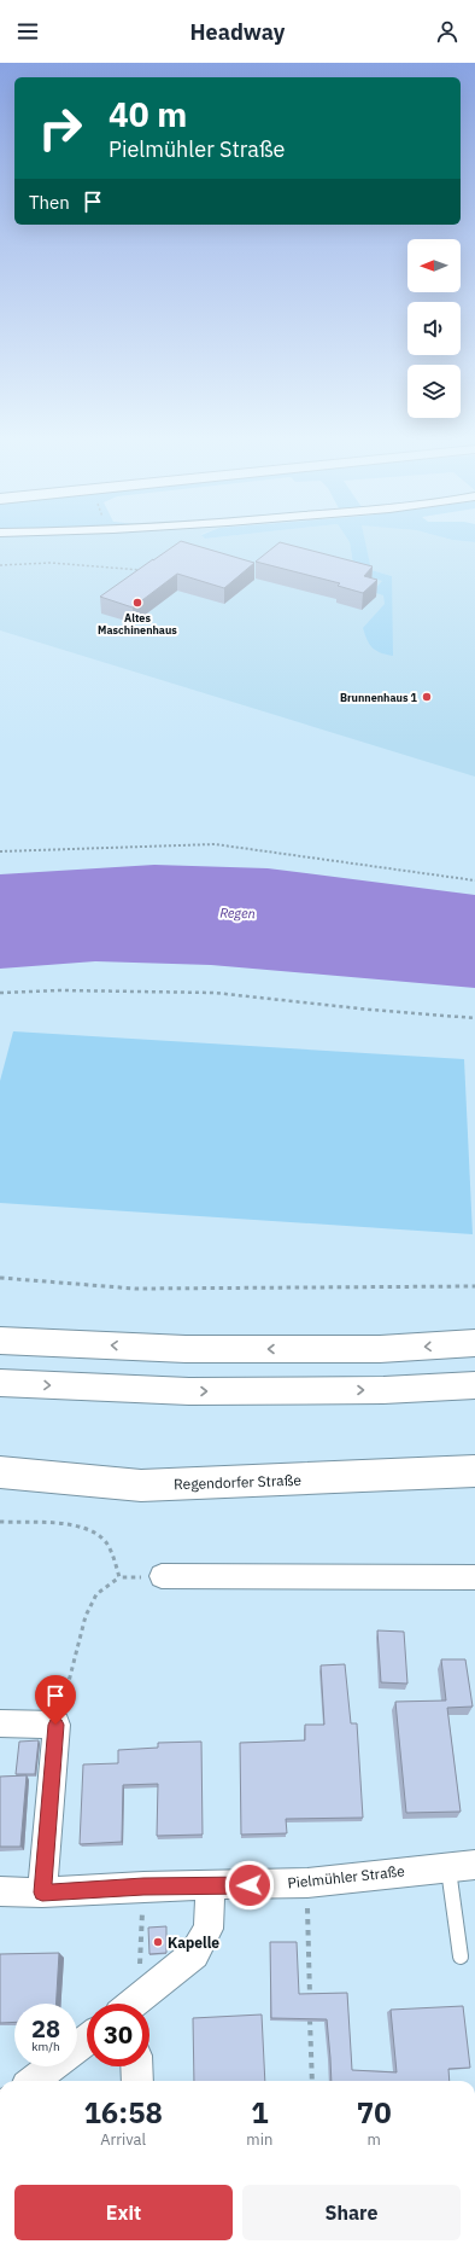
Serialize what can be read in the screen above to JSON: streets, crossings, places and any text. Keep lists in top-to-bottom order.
{
  "streets": {
    "main road": ["Regendorfer Straße"],
    "street": ["Pielmühler Straße"]
  },
  "water": ["Regen"],
  "places": ["Altes Maschinenhaus", "Brunnenhaus 1", "Kapelle"],
  "north": "left",
  "page": {
    "header": "Headway",
    "turn": ["40 m", "Pielmühler Straße"],
    "then": "Then",
    "speed": "28 km/h",
    "limit": "30",
    "eta": [
      "16:58",
      "Arrival",
      "1",
      "min",
      "70",
      "m"
    ],
    "buttons": ["Exit", "Share"]
  }
}
